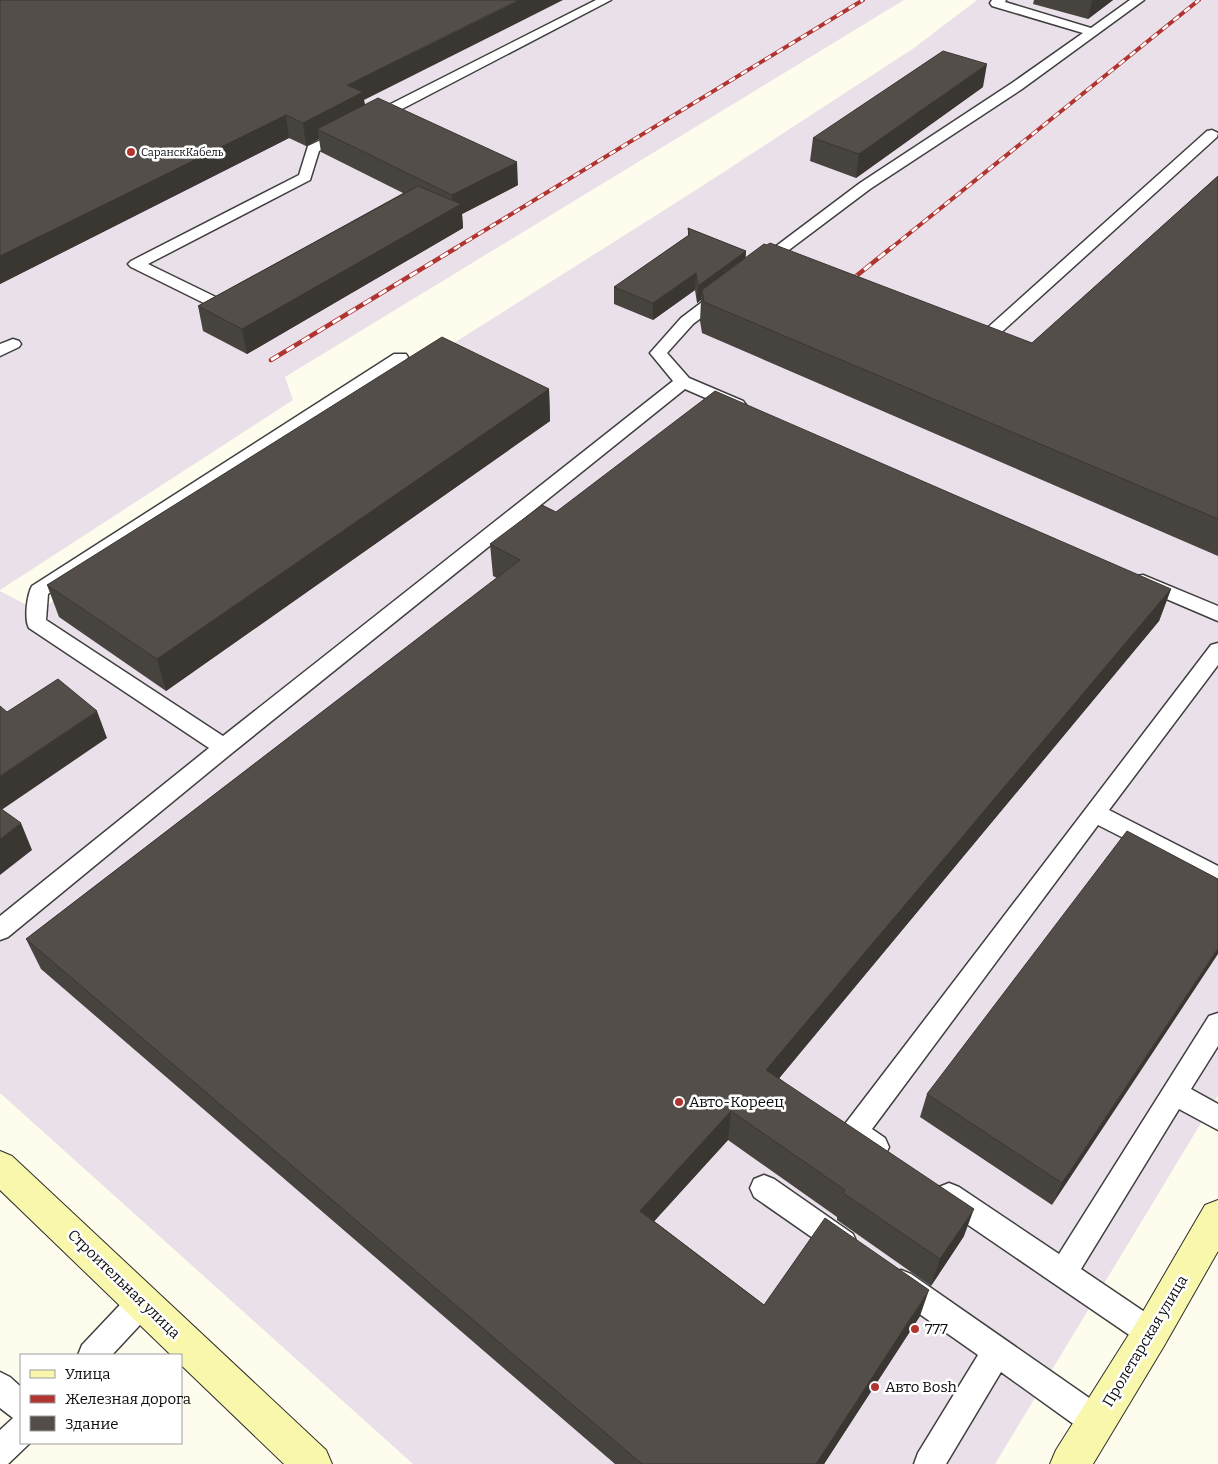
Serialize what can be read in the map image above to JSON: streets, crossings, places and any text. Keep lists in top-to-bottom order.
{
  "streets": {
    "street": ["Строительная улица", "Пролетарская улица"]
  },
  "places": [
    "СаранскКабель",
    "Авто-Кореец",
    "777",
    "Авто Bosh"
  ],
  "legend": ["Улица", "Железная дорога", "Здание"]
}
